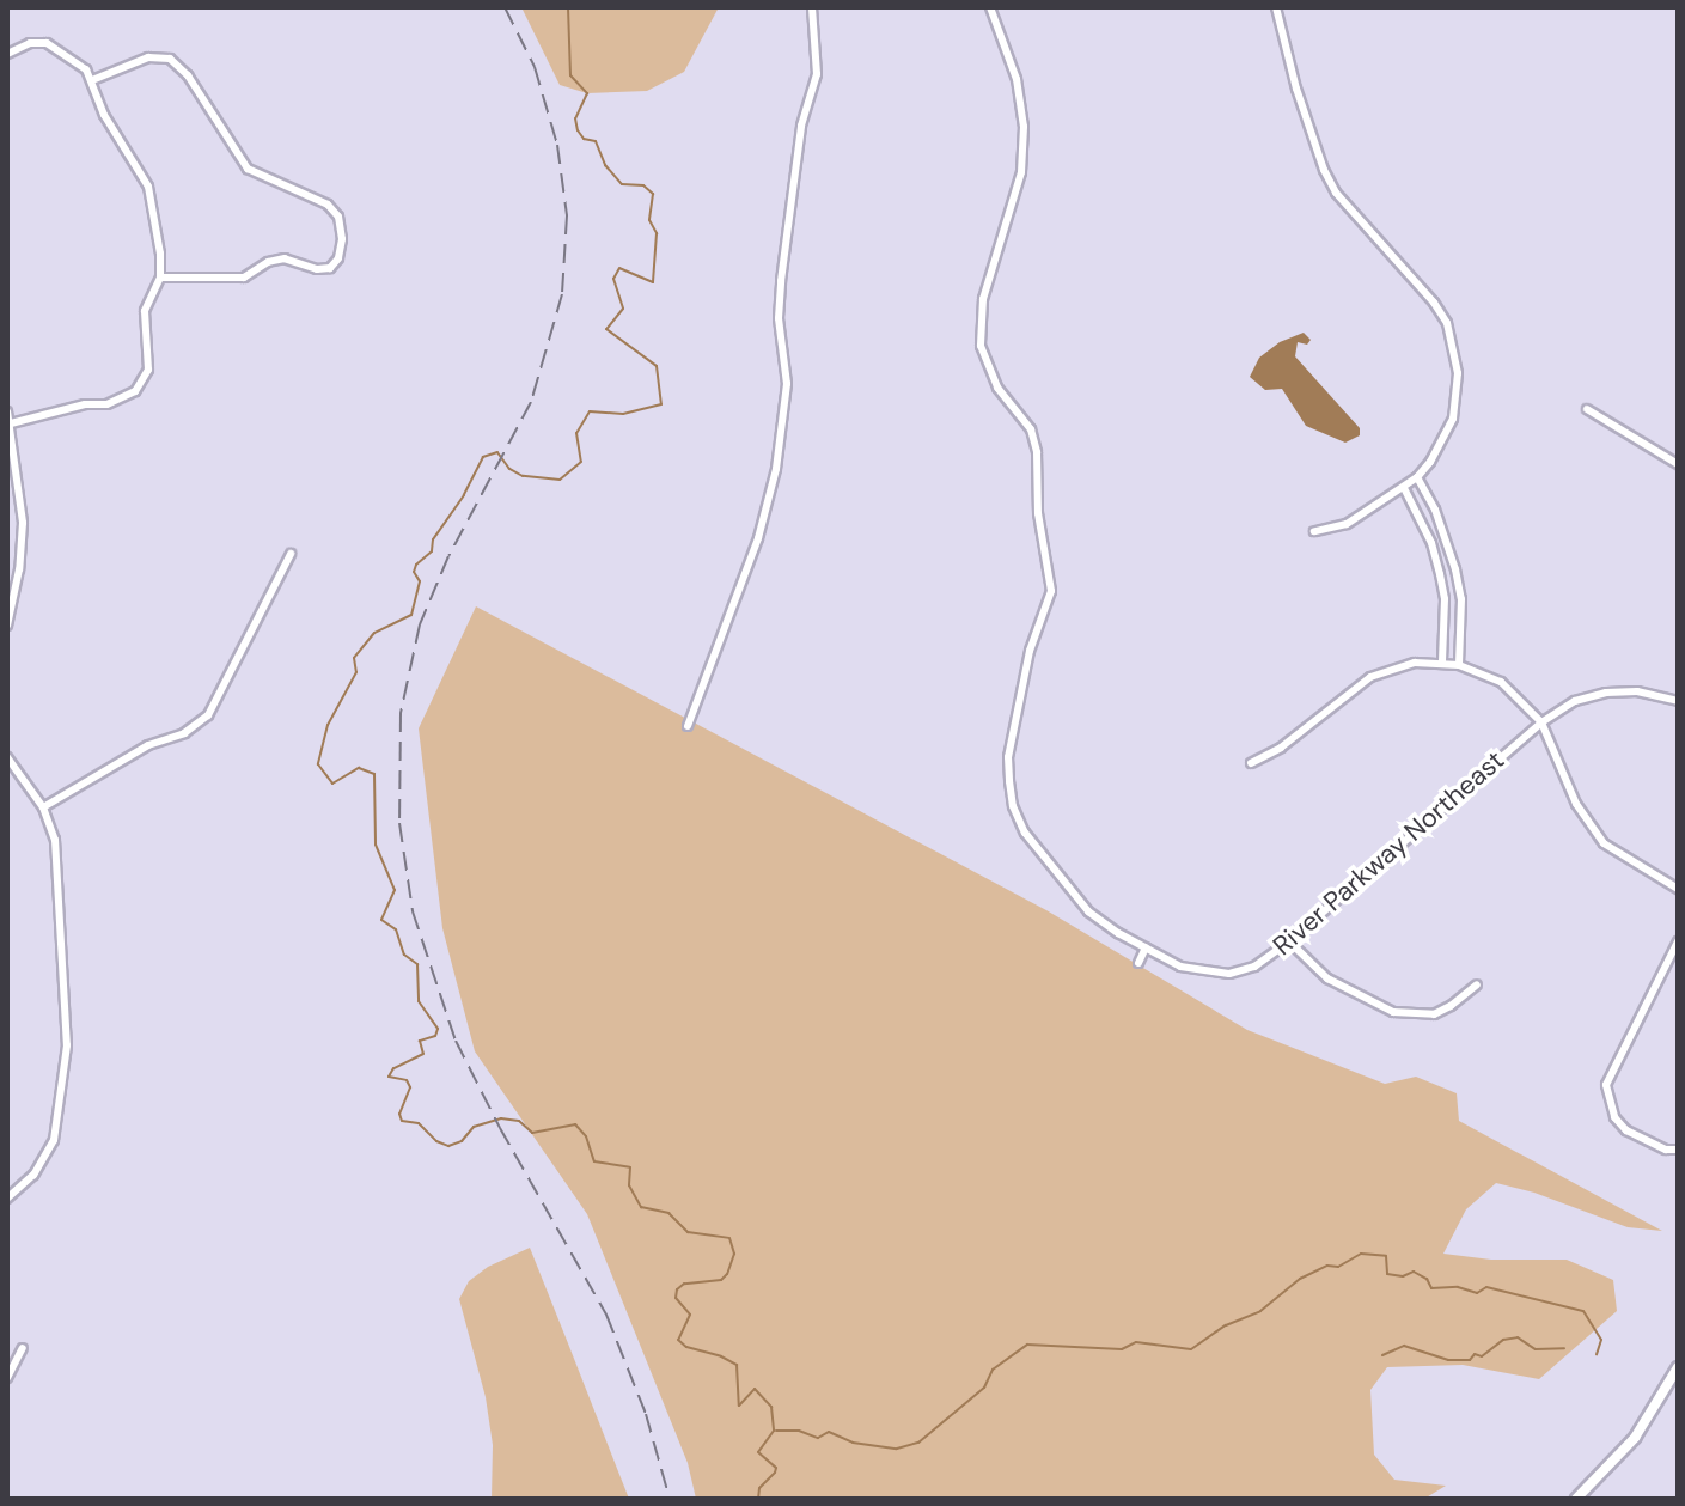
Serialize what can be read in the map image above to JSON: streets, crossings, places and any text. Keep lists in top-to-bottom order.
{
  "streets": {
    "street": ["River Parkway Northeast"]
  }
}
